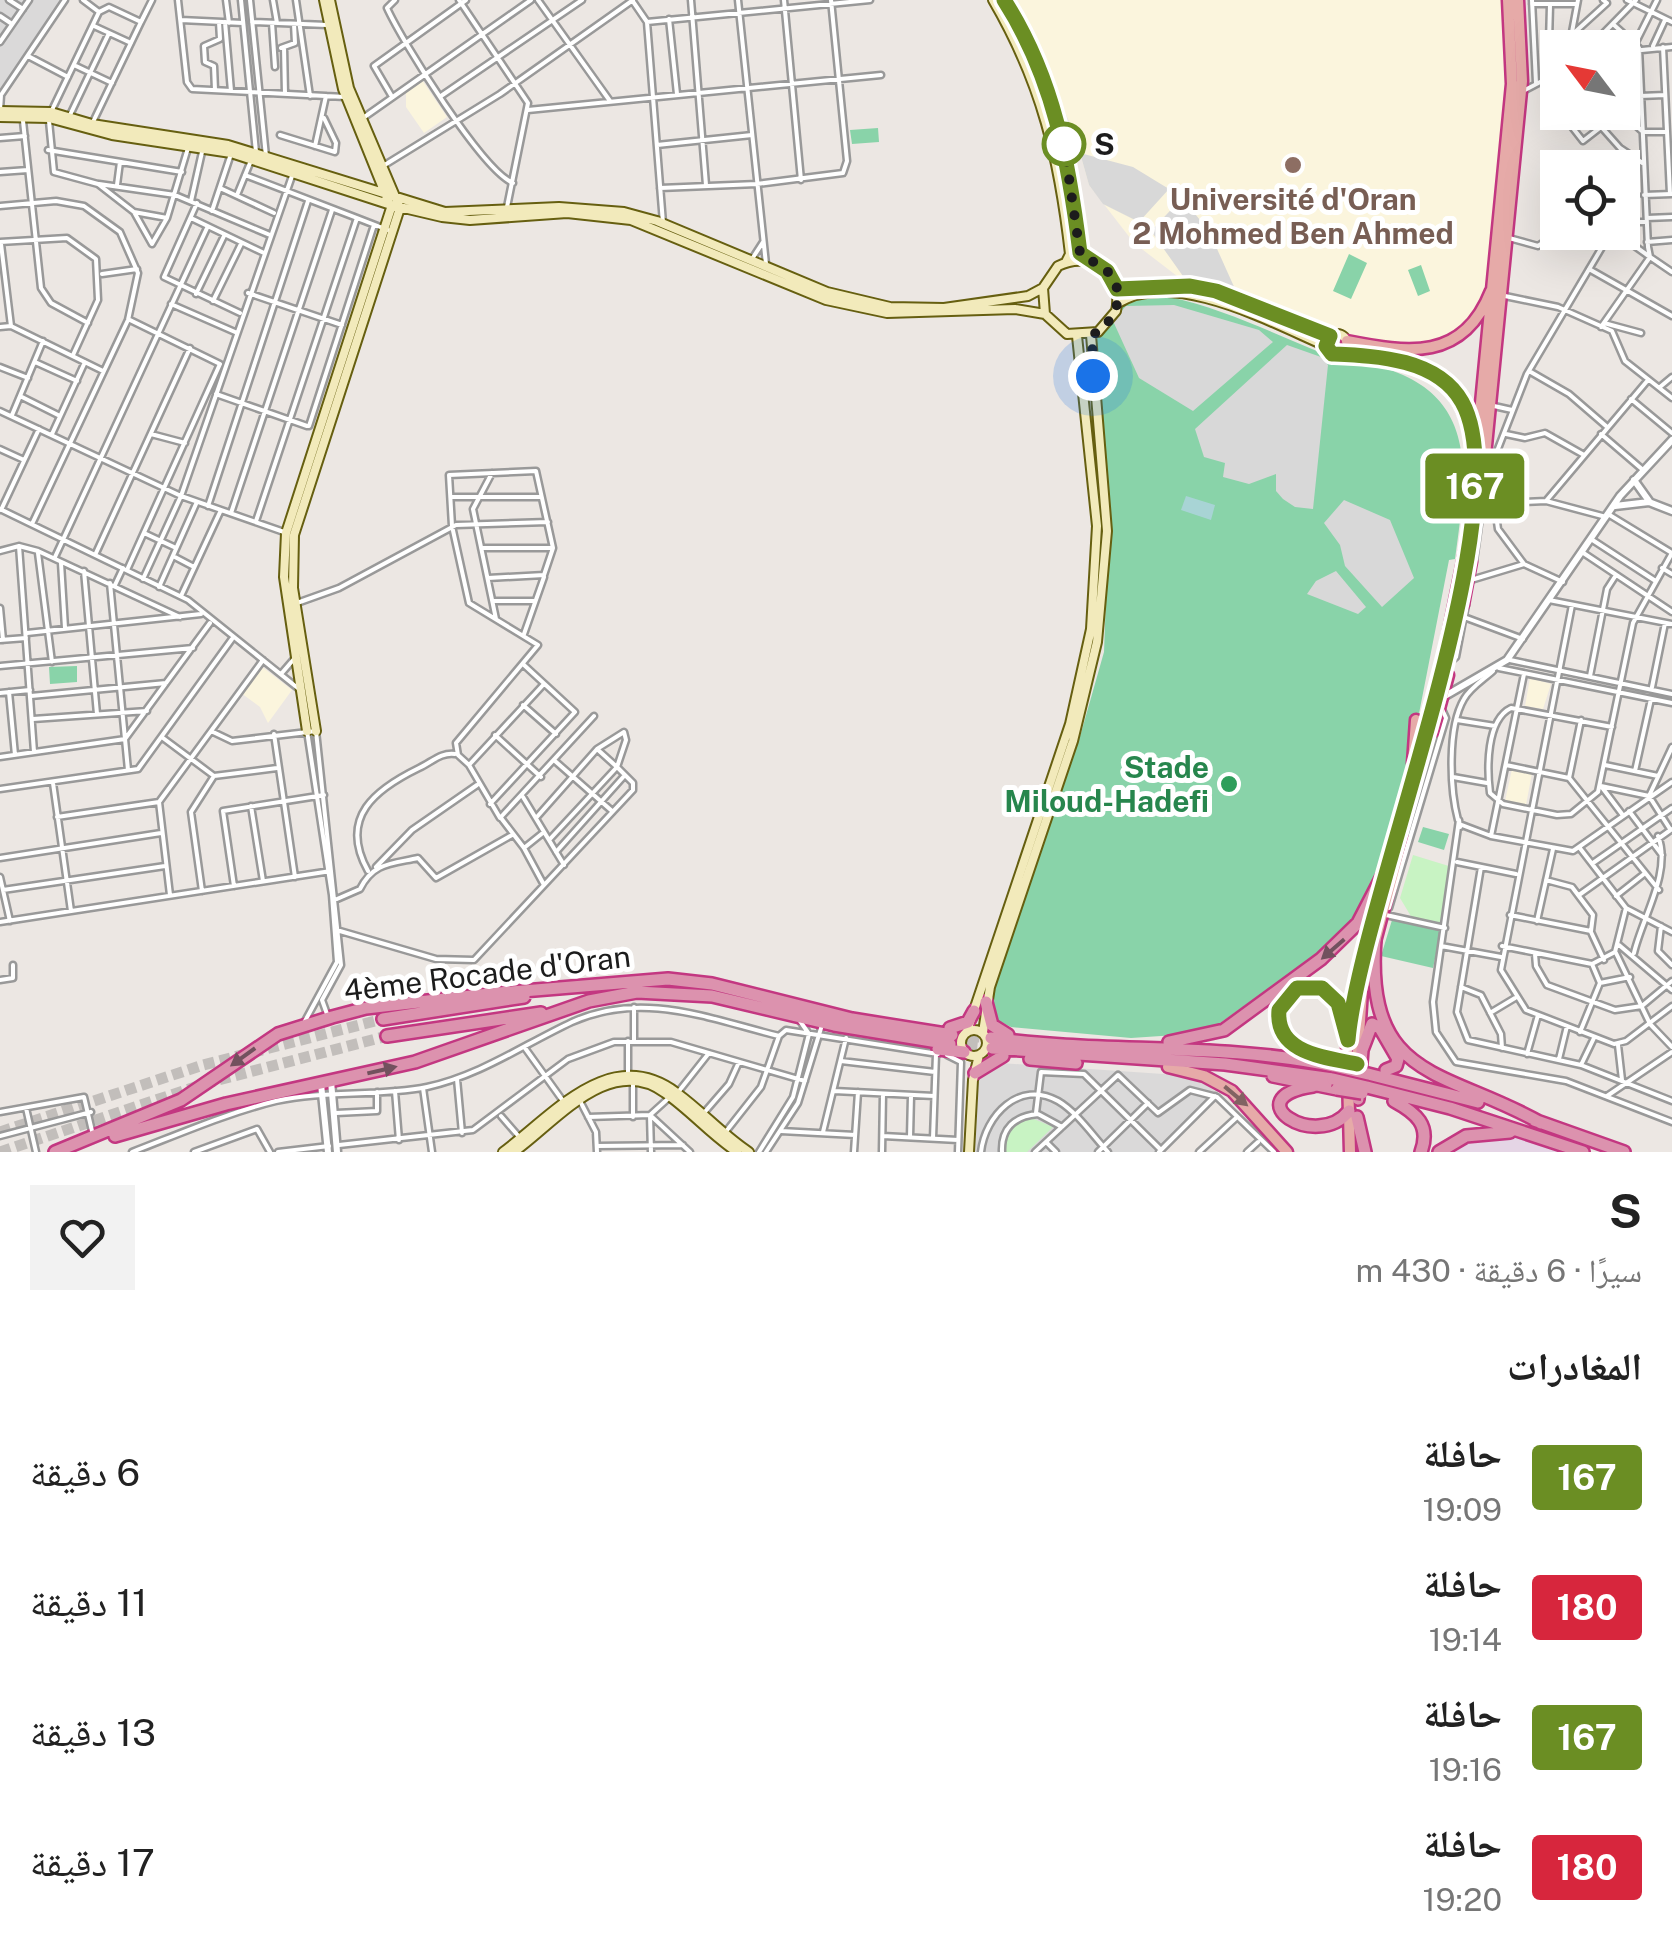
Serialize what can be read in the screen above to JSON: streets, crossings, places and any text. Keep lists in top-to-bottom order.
{
  "streets": {
    "highway": ["4ème Rocade d'Oran"]
  },
  "places": ["S", "Université d'Oran 2 Mohmed Ben Ahmed", "Stade Miloud-Hadefi"],
  "lines": ["bus line 167"],
  "north": "top left",
  "page": {
    "on_map": "167",
    "heading": [
      ["S", "سيرًا · 6 دقيقة · 430 m"],
      "المغادرات"
    ],
    "list": [
      {
        "mark": "167",
        "name": "حافلة",
        "note": "19:09",
        "value": "6 دقيقة"
      },
      {
        "mark": "180",
        "name": "حافلة",
        "note": "19:14",
        "value": "11 دقيقة"
      },
      {
        "mark": "167",
        "name": "حافلة",
        "note": "19:16",
        "value": "13 دقيقة"
      },
      {
        "mark": "180",
        "name": "حافلة",
        "note": "19:20",
        "value": "17 دقيقة"
      }
    ]
  }
}
